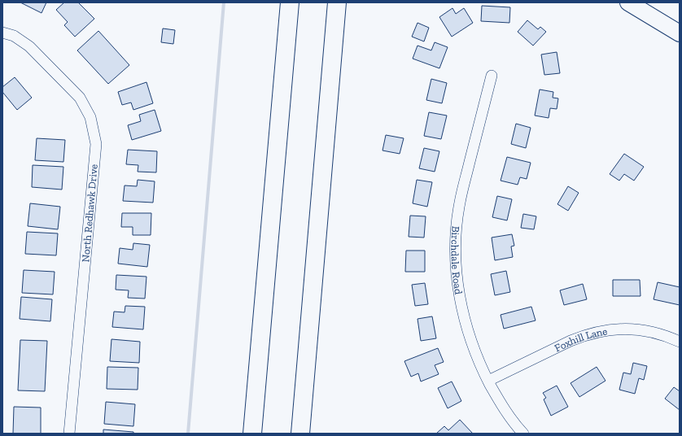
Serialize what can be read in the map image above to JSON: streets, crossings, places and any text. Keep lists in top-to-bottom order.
{
  "streets": {
    "street": ["North Redhawk Drive", "Birchdale Road", "Foxhill Lane"]
  },
  "crossings": [
    ["Birchdale Road", "Foxhill Lane"]
  ]
}
